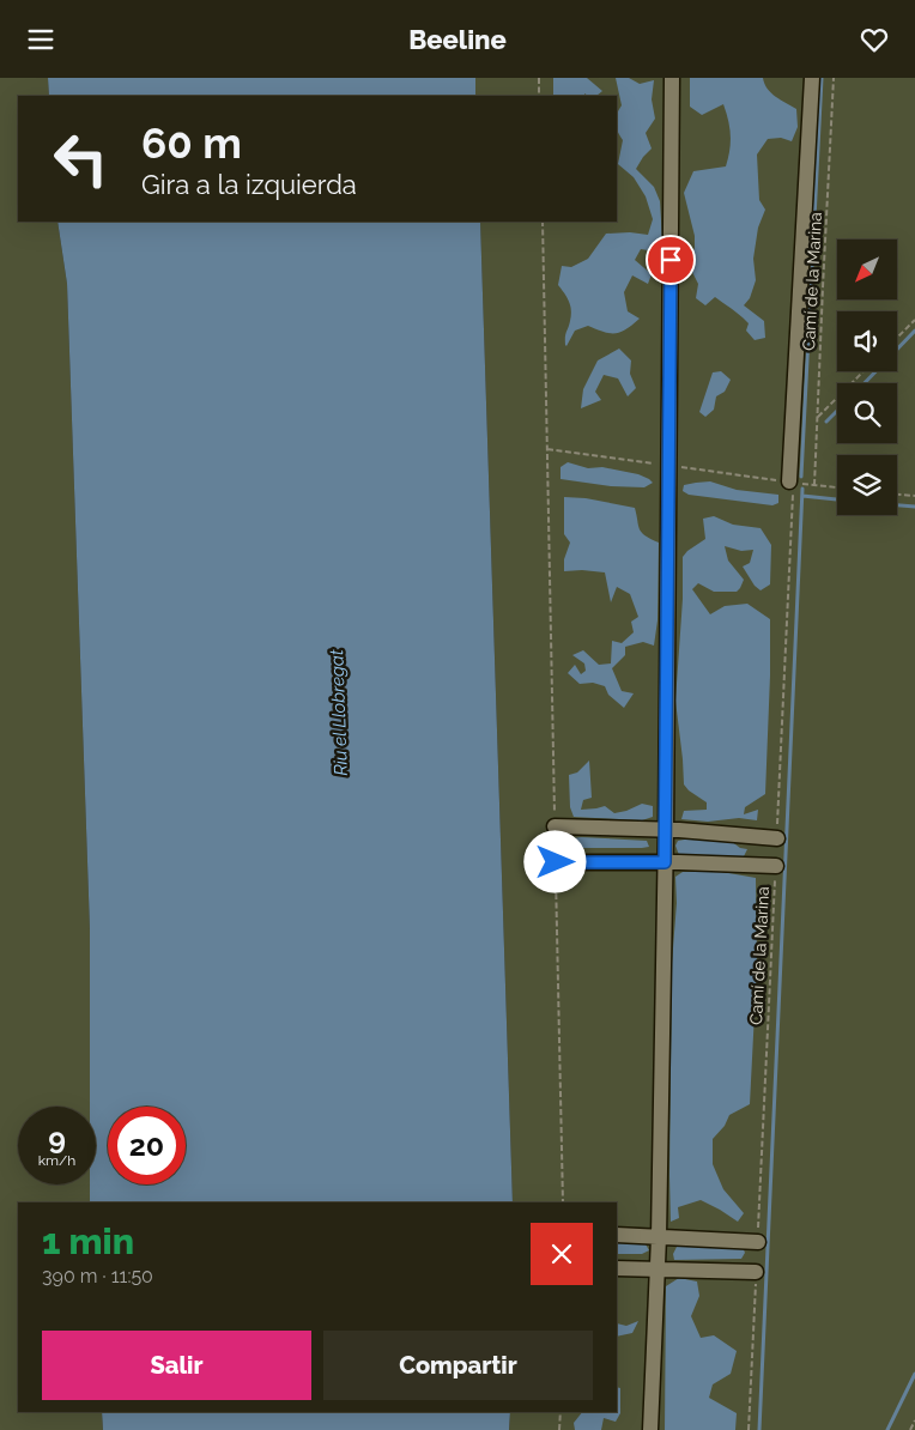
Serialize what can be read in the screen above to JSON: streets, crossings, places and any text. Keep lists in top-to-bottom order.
{
  "streets": {
    "path": ["Camí de la Marina"]
  },
  "water": ["Riu el Llobregat"],
  "north": "bottom left",
  "page": {
    "header": "Beeline",
    "turn": ["60 m", "Gira a la izquierda"],
    "speed": "9 km/h",
    "limit": "20",
    "heading": ["1 min", "390 m · 11:50"],
    "buttons": ["Salir", "Compartir"]
  }
}
